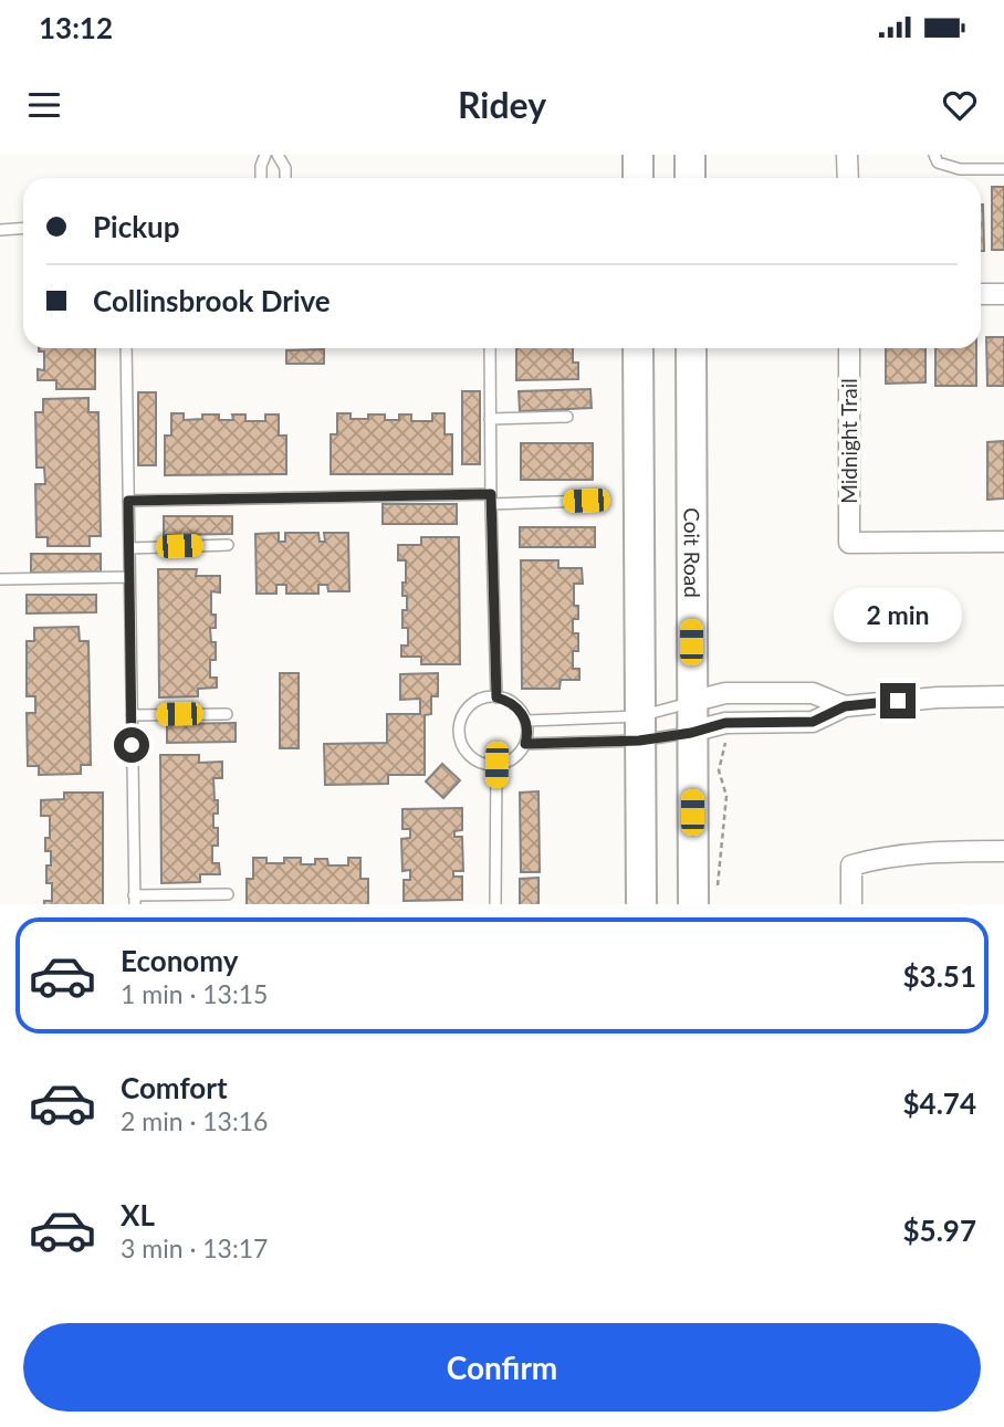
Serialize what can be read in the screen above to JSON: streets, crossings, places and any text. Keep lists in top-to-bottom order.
{
  "streets": {
    "main road": ["Coit Road"],
    "street": ["Midnight Trail"]
  },
  "page": {
    "status": "13:12",
    "header": "Ridey",
    "banner": ["Pickup", "Collinsbrook Drive"],
    "bubble": "2 min",
    "list": [
      {
        "name": "Economy",
        "note": "1 min · 13:15",
        "value": "$3.51"
      },
      {
        "name": "Comfort",
        "note": "2 min · 13:16",
        "value": "$4.74"
      },
      {
        "name": "XL",
        "note": "3 min · 13:17",
        "value": "$5.97"
      }
    ],
    "buttons": "Confirm"
  }
}
